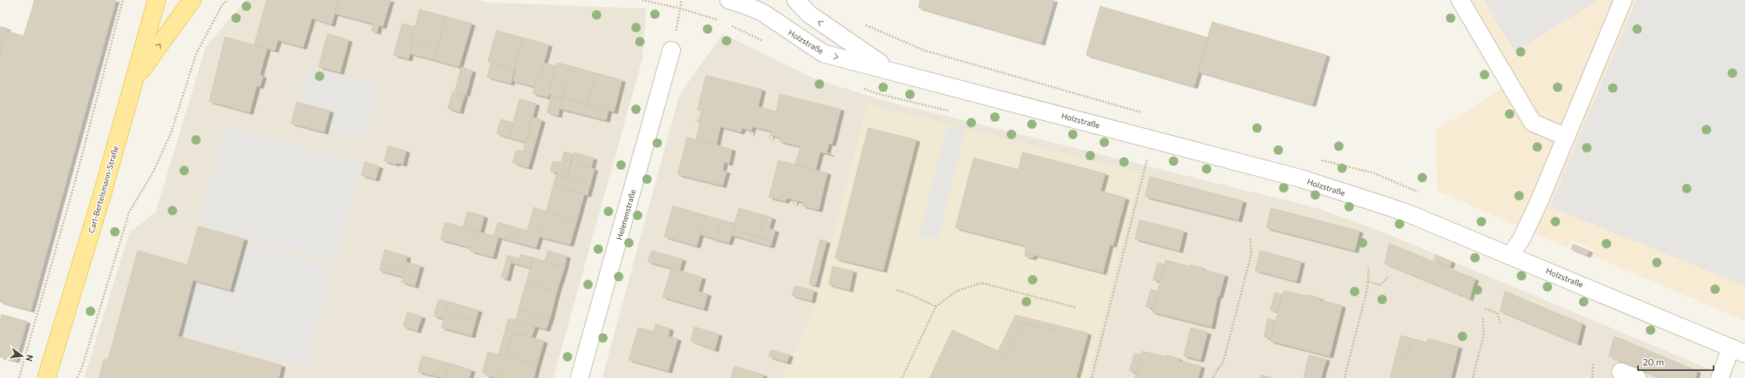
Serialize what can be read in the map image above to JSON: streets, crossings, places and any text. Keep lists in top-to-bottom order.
{
  "streets": {
    "main road": ["Carl-Bertelsmann-Straße"],
    "street": ["Holzstraße", "Helenenstraße"]
  },
  "scale_bar": "20 m",
  "north": "right"
}
